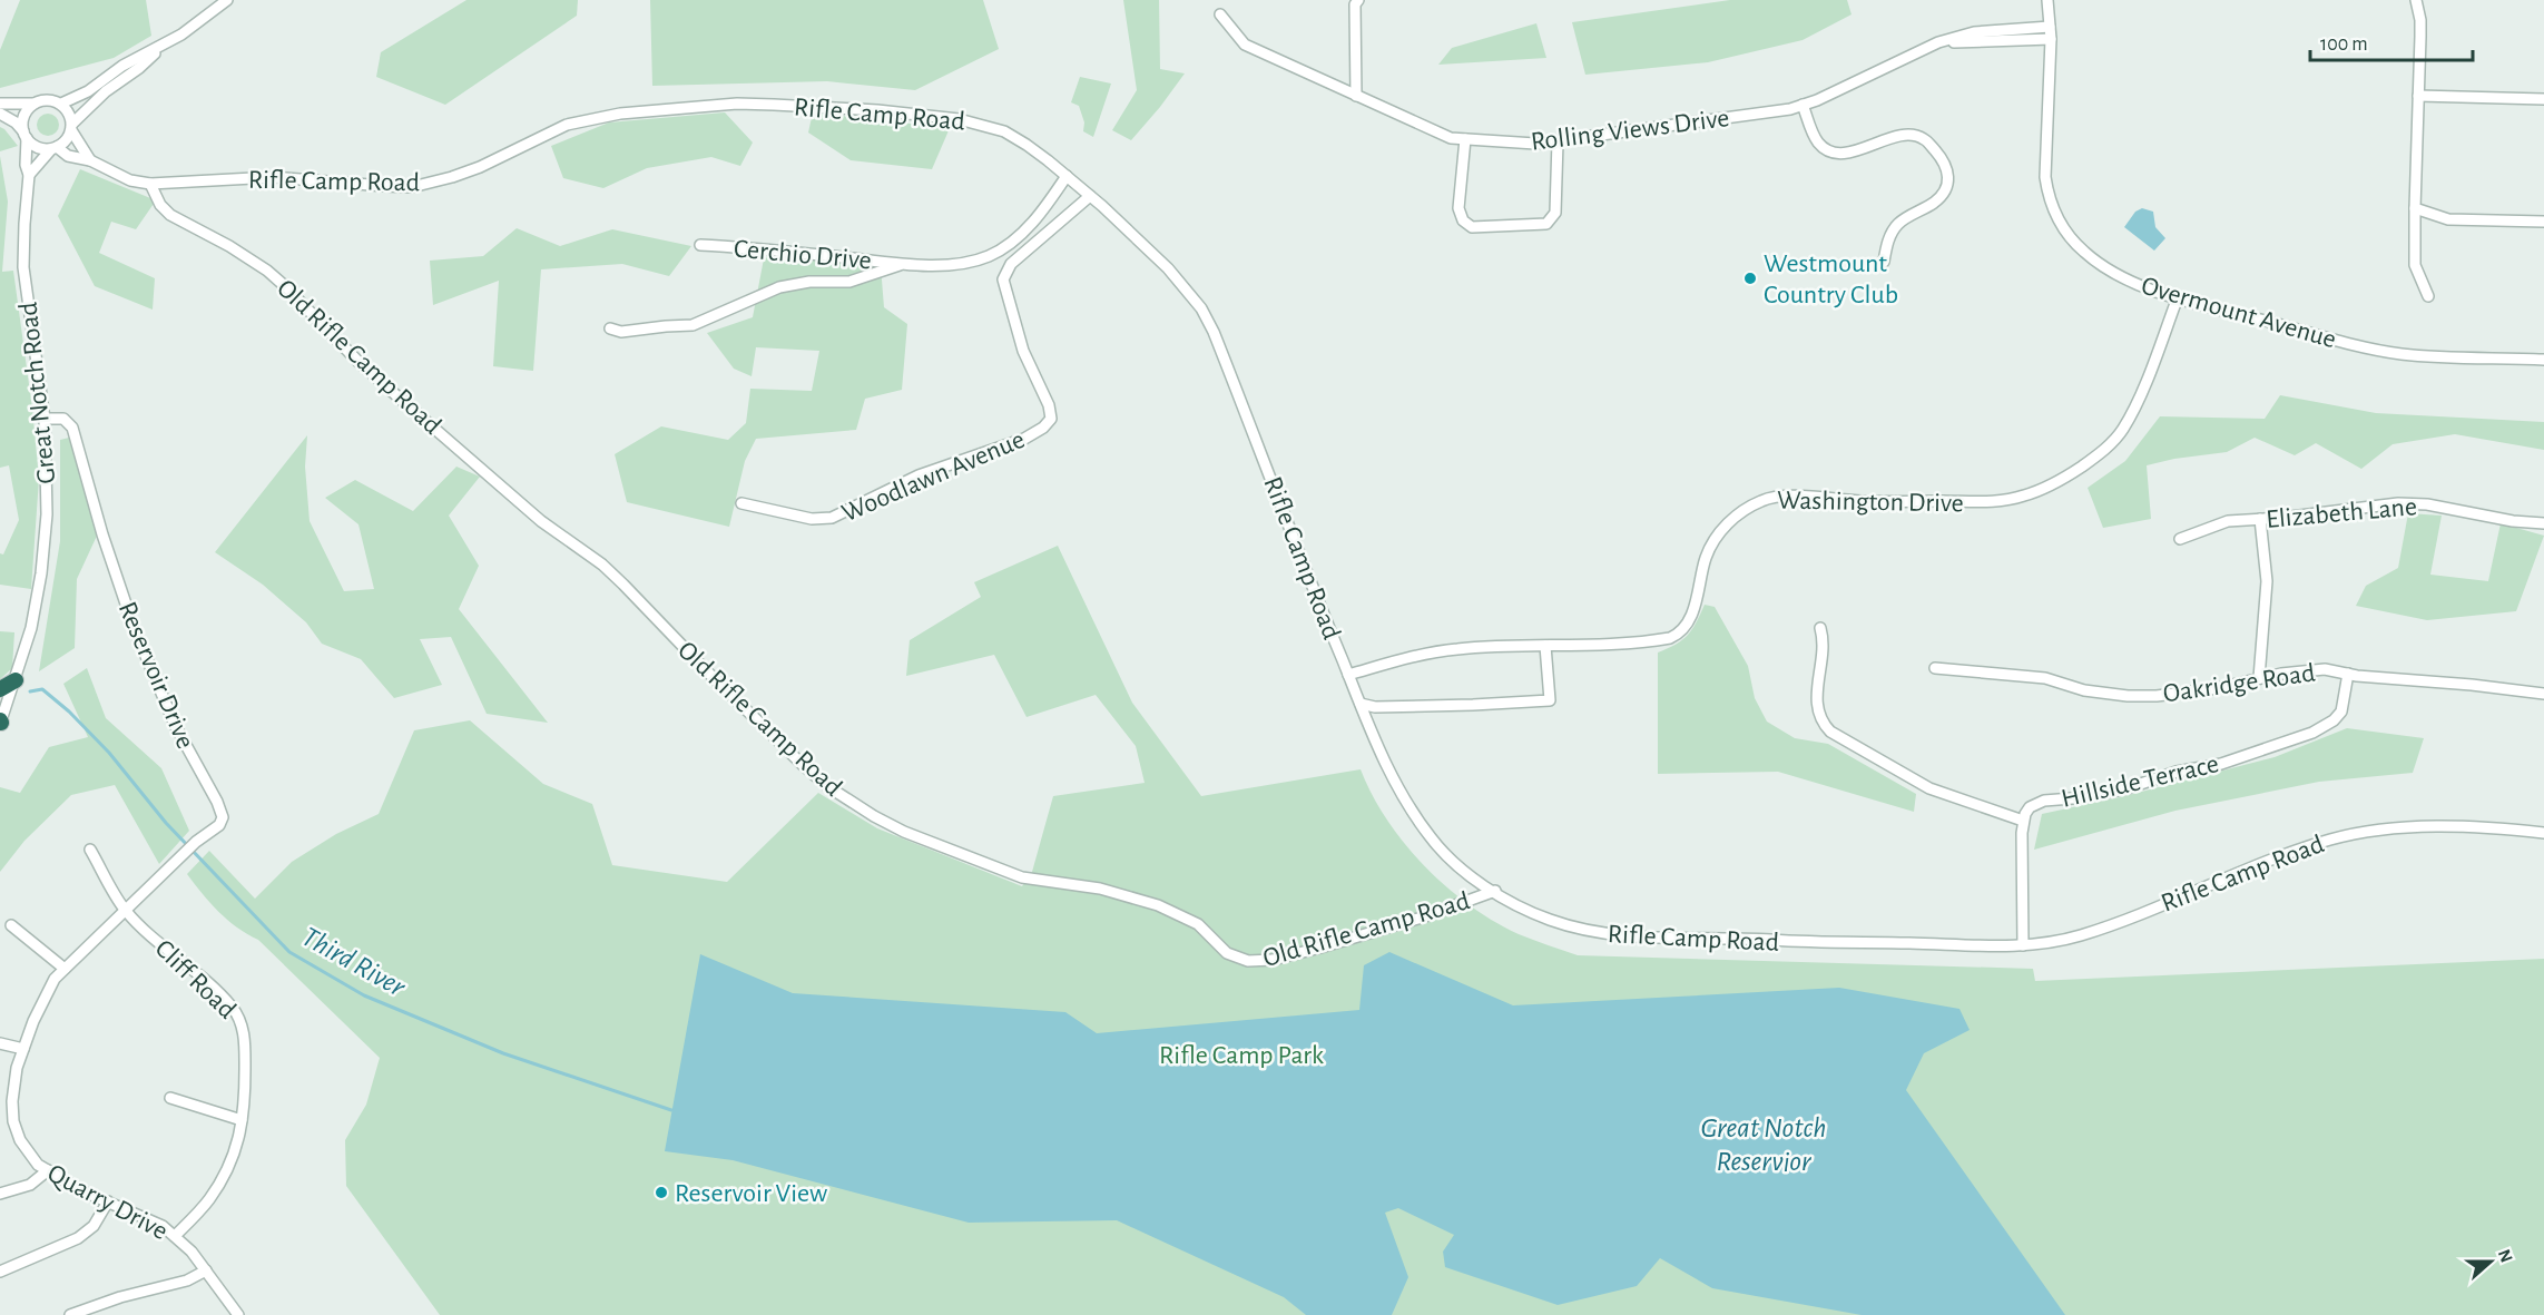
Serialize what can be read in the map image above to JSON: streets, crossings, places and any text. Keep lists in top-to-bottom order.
{
  "streets": {
    "street": [
      "Rifle Camp Road",
      "Rolling Views Drive",
      "Cerchio Drive",
      "Overmount Avenue",
      "Old Rifle Camp Road",
      "Great Notch Road",
      "Woodlawn Avenue",
      "Washington Drive",
      "Elizabeth Lane",
      "Reservoir Drive",
      "Oakridge Road",
      "Hillside Terrace",
      "Cliff Road",
      "Quarry Drive"
    ]
  },
  "crossings": [
    ["Rifle Camp Road", "Cerchio Drive"],
    ["Rifle Camp Road", "Old Rifle Camp Road"],
    ["Rifle Camp Road", "Great Notch Road"],
    ["Rifle Camp Road", "Woodlawn Avenue"],
    ["Rifle Camp Road", "Washington Drive"],
    ["Rolling Views Drive", "Overmount Avenue"],
    ["Overmount Avenue", "Washington Drive"],
    ["Great Notch Road", "Reservoir Drive"],
    ["Reservoir Drive", "Cliff Road"],
    ["Reservoir Drive", "Quarry Drive"],
    ["Oakridge Road", "Hillside Terrace"],
    ["Cliff Road", "Quarry Drive"]
  ],
  "water": ["Third River", "Great Notch Reservior"],
  "parks": ["Rifle Camp Park"],
  "places": ["Westmount Country Club", "Reservoir View"],
  "scale_bar": "100 m",
  "north": "right"
}
